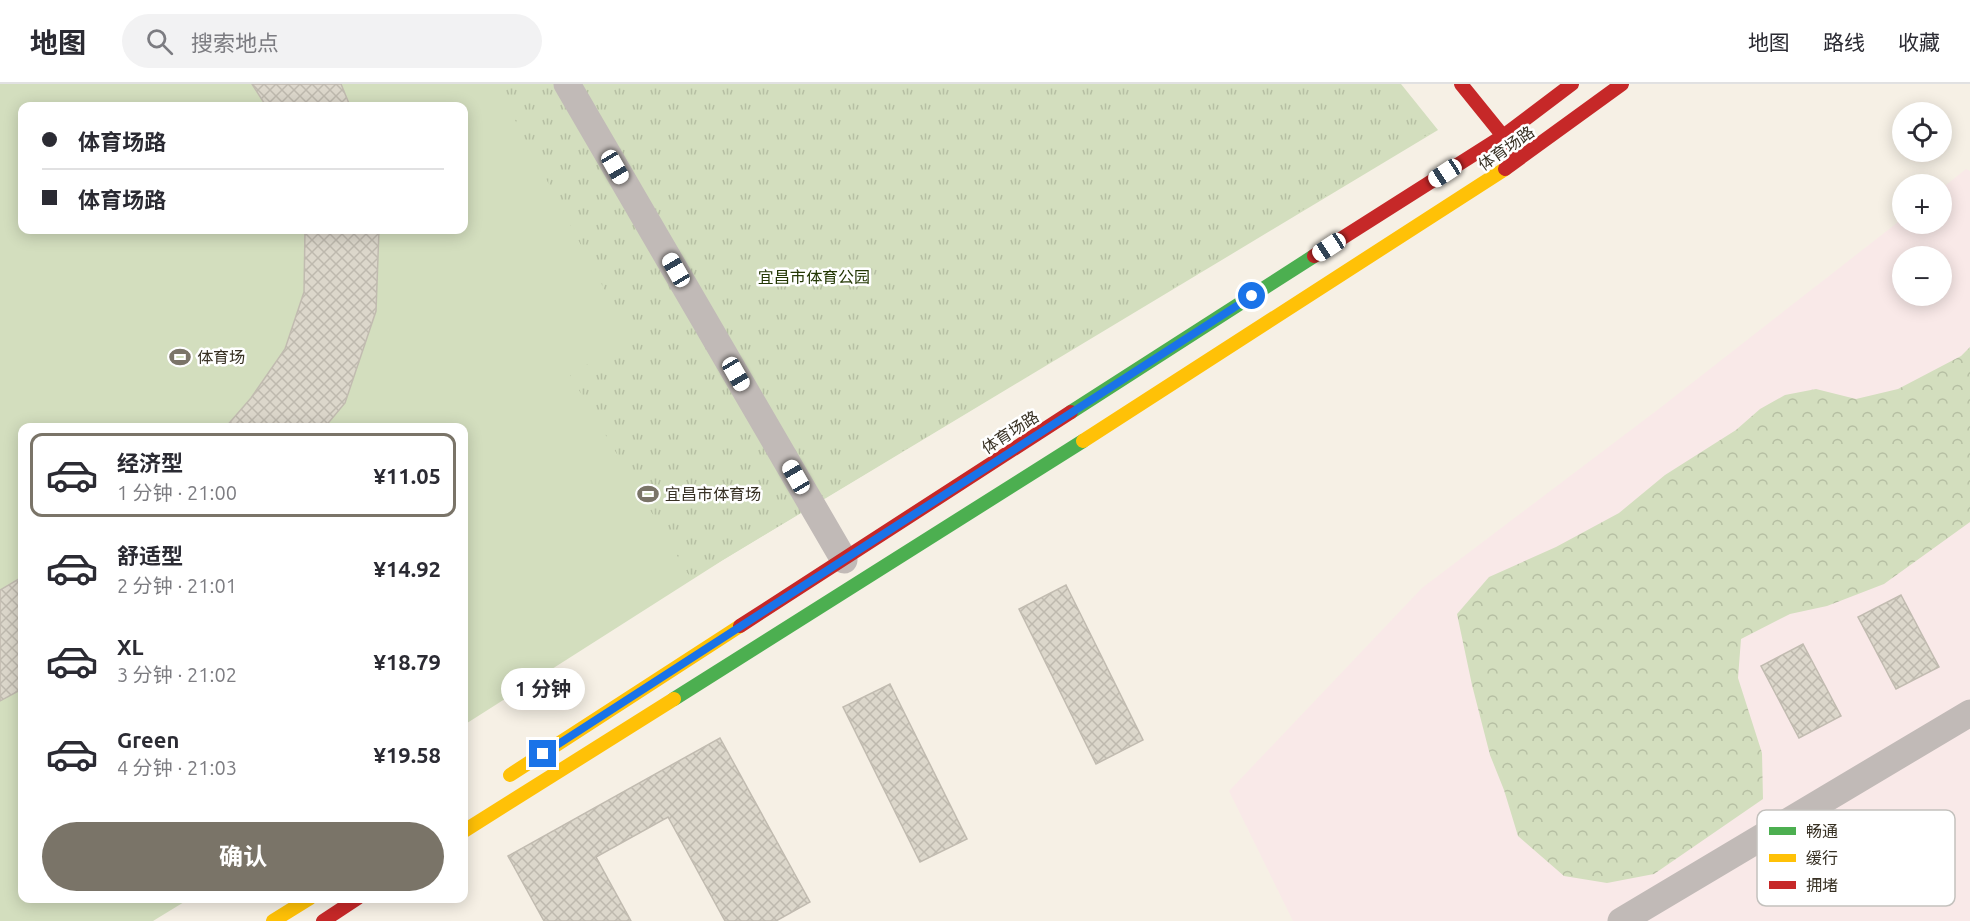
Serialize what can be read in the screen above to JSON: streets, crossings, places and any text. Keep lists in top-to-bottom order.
{
  "streets": {
    "main road": ["体育场路"]
  },
  "parks": ["宜昌市体育公园"],
  "places": {
    "sports": ["体育场", "宜昌市体育场"]
  },
  "legend": ["畅通", "缓行", "拥堵"],
  "page": {
    "header": "地图",
    "search": "搜索地点",
    "nav": ["地图", "路线", "收藏"],
    "map_buttons": ["+", "−"],
    "banner": ["体育场路", "体育场路"],
    "list": [
      {
        "name": "经济型",
        "note": "1 分钟 · 21:00",
        "value": "¥11.05"
      },
      {
        "name": "舒适型",
        "note": "2 分钟 · 21:01",
        "value": "¥14.92"
      },
      {
        "name": "XL",
        "note": "3 分钟 · 21:02",
        "value": "¥18.79"
      },
      {
        "name": "Green",
        "note": "4 分钟 · 21:03",
        "value": "¥19.58"
      }
    ],
    "bubble": "1 分钟",
    "buttons": "确认"
  }
}
